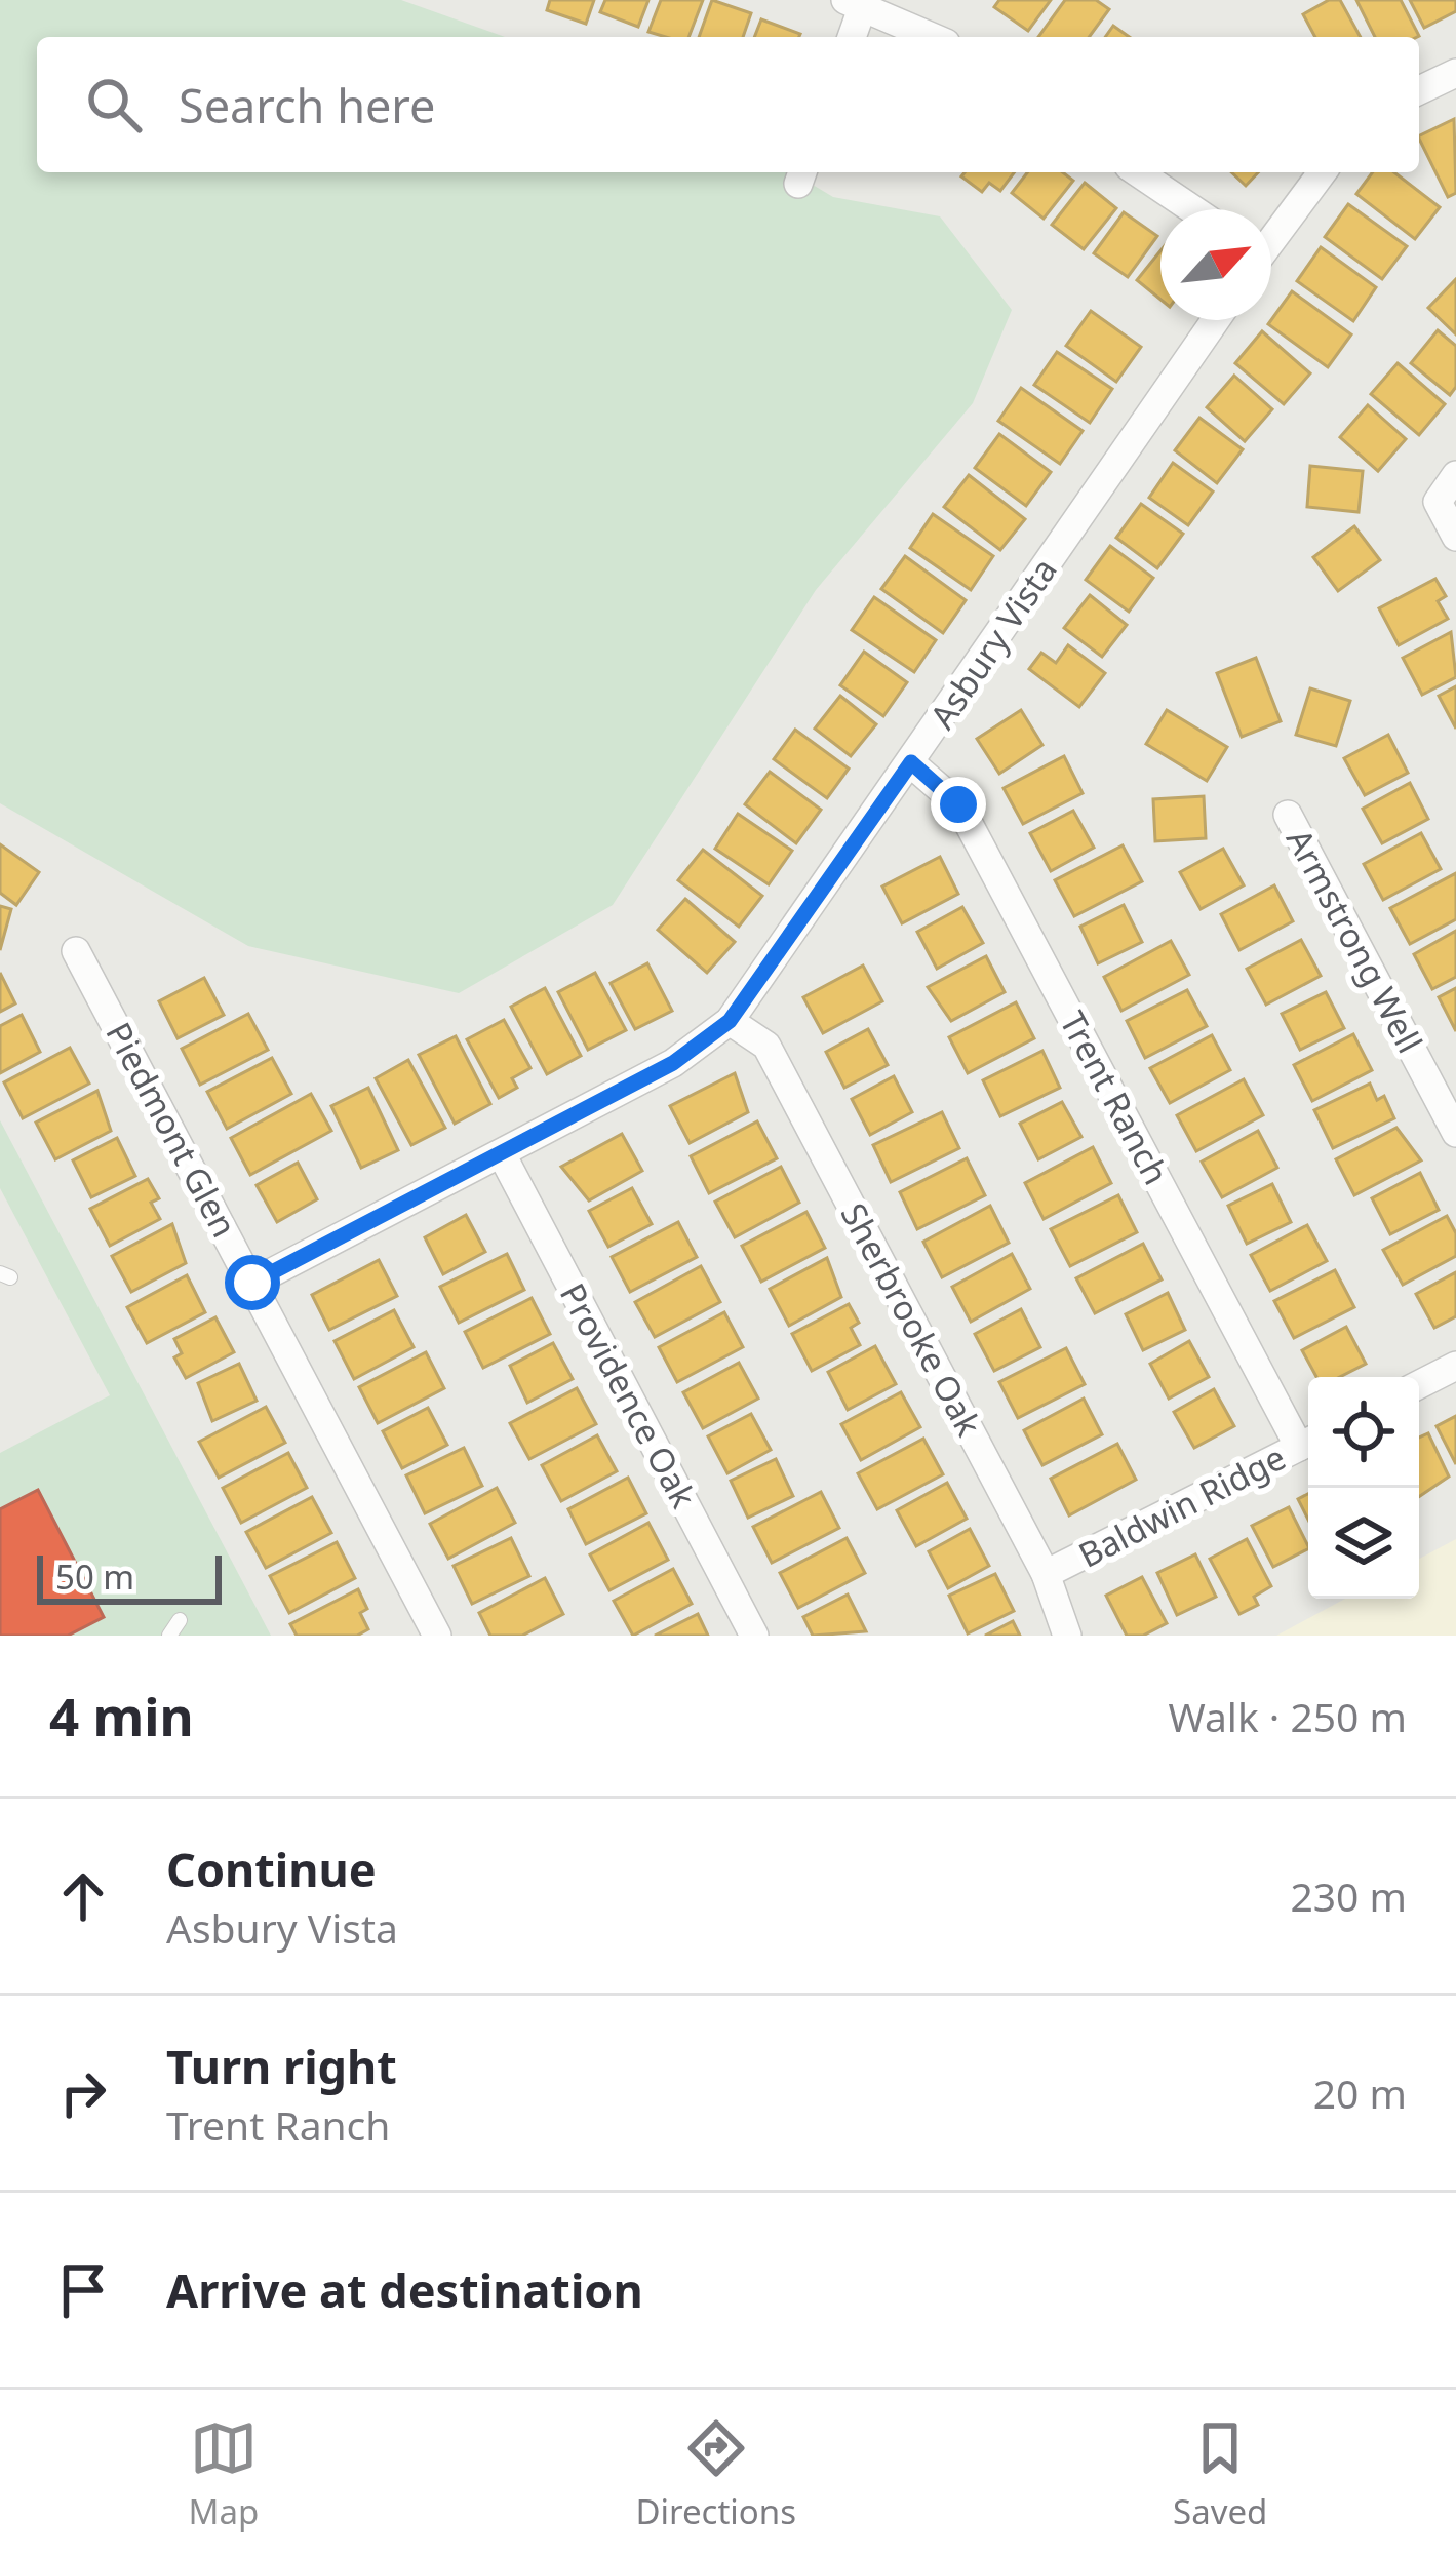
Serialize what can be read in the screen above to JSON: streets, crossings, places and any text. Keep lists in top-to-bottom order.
{
  "streets": {
    "street": [
      "Asbury Vista",
      "Armstrong Well",
      "Trent Ranch",
      "Piedmont Glen",
      "Sherbrooke Oak",
      "Providence Oak",
      "Baldwin Ridge"
    ]
  },
  "crossings": [
    ["Asbury Vista", "Trent Ranch"],
    ["Asbury Vista", "Piedmont Glen"],
    ["Asbury Vista", "Sherbrooke Oak"],
    ["Asbury Vista", "Providence Oak"],
    ["Trent Ranch", "Baldwin Ridge"],
    ["Sherbrooke Oak", "Baldwin Ridge"]
  ],
  "scale_bar": "50 m",
  "north": "top right",
  "page": {
    "search": "Search here",
    "scale": "50 m",
    "heading": ["4 min", "Walk · 250 m"],
    "list": [
      ["Continue", "Asbury Vista", "230 m"],
      ["Turn right", "Trent Ranch", "20 m"],
      "Arrive at destination"
    ],
    "nav": ["Map", "Directions", "Saved"]
  }
}
